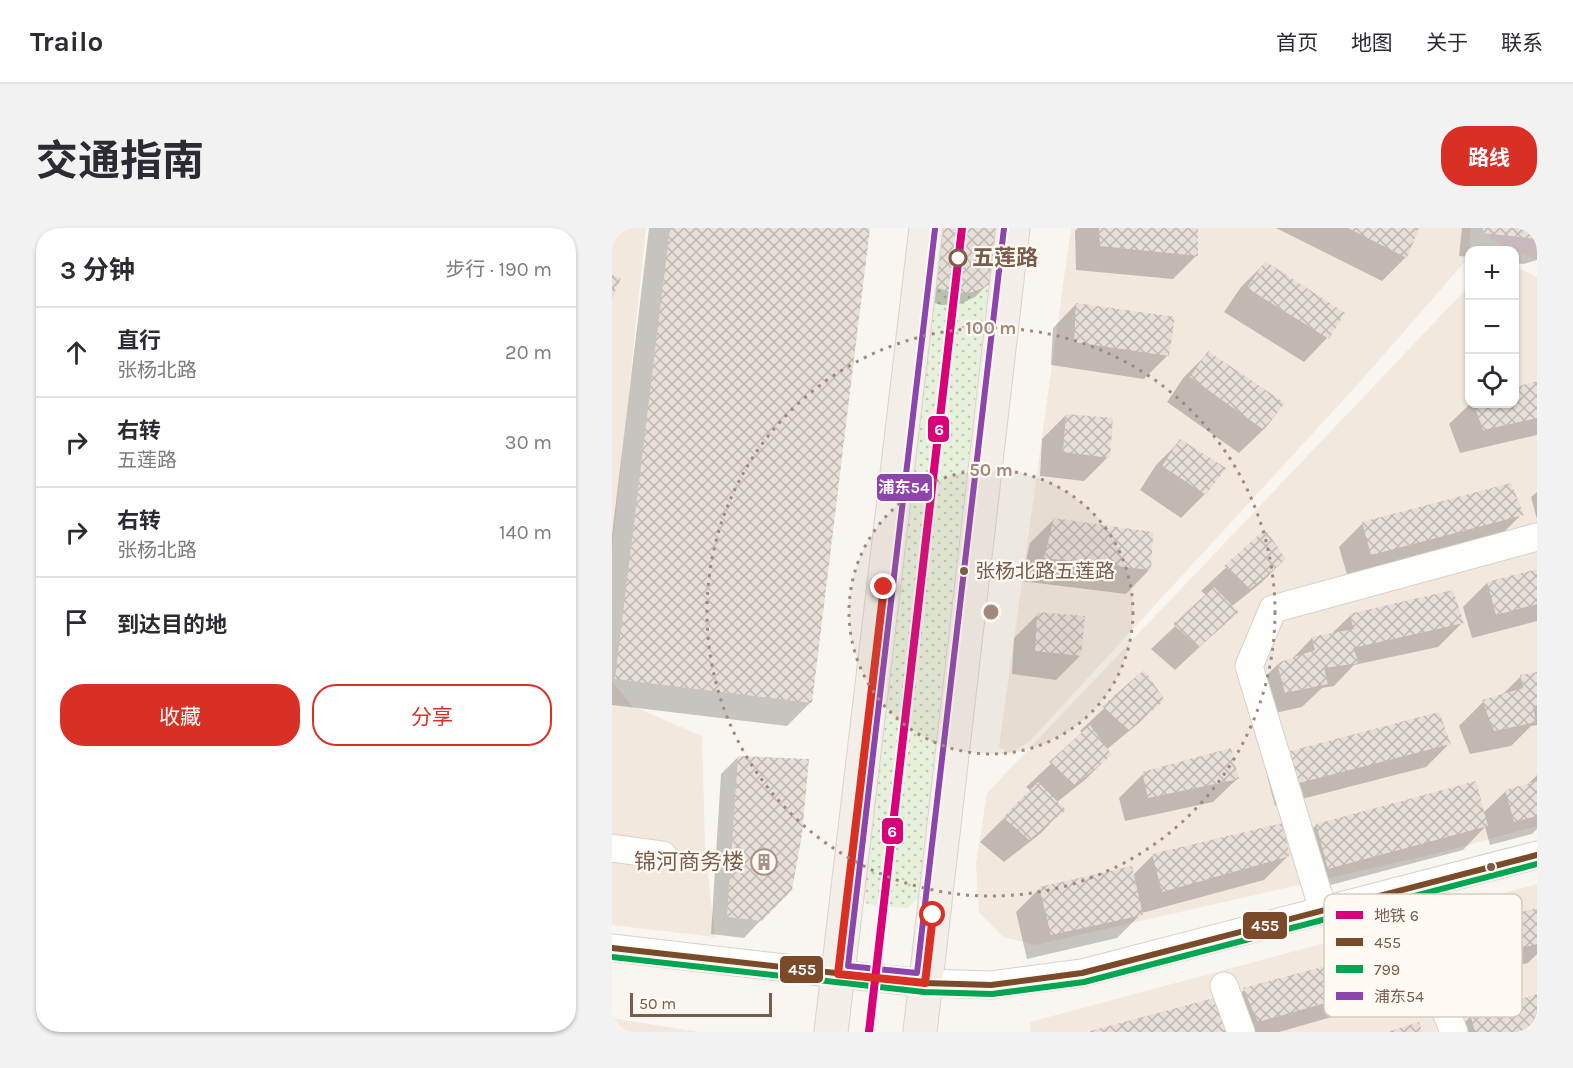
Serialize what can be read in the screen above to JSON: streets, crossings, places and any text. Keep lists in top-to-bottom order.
{
  "places": {
    "other": ["五莲路", "张杨北路五莲路"],
    "building": ["锦河商务楼"]
  },
  "lines": [
    "metro line 6",
    "transit line 浦东54",
    "transit line 455",
    "transit line 799"
  ],
  "legend": [
    "地铁 6",
    "455",
    "799",
    "浦东54"
  ],
  "scale_bar": "50 m",
  "page": {
    "header": "Trailo",
    "nav": [
      "首页",
      "地图",
      "关于",
      "联系"
    ],
    "title": "交通指南",
    "buttons": [
      "路线",
      ["收藏", "分享"]
    ],
    "heading": ["3 分钟", "步行 · 190 m"],
    "map_buttons": ["+", "−"],
    "list": [
      ["直行", "张杨北路", "20 m"],
      ["右转", "五莲路", "30 m"],
      ["右转", "张杨北路", "140 m"],
      "到达目的地"
    ],
    "scale": "50 m"
  },
  "rings": ["100 m", "50 m"]
}
